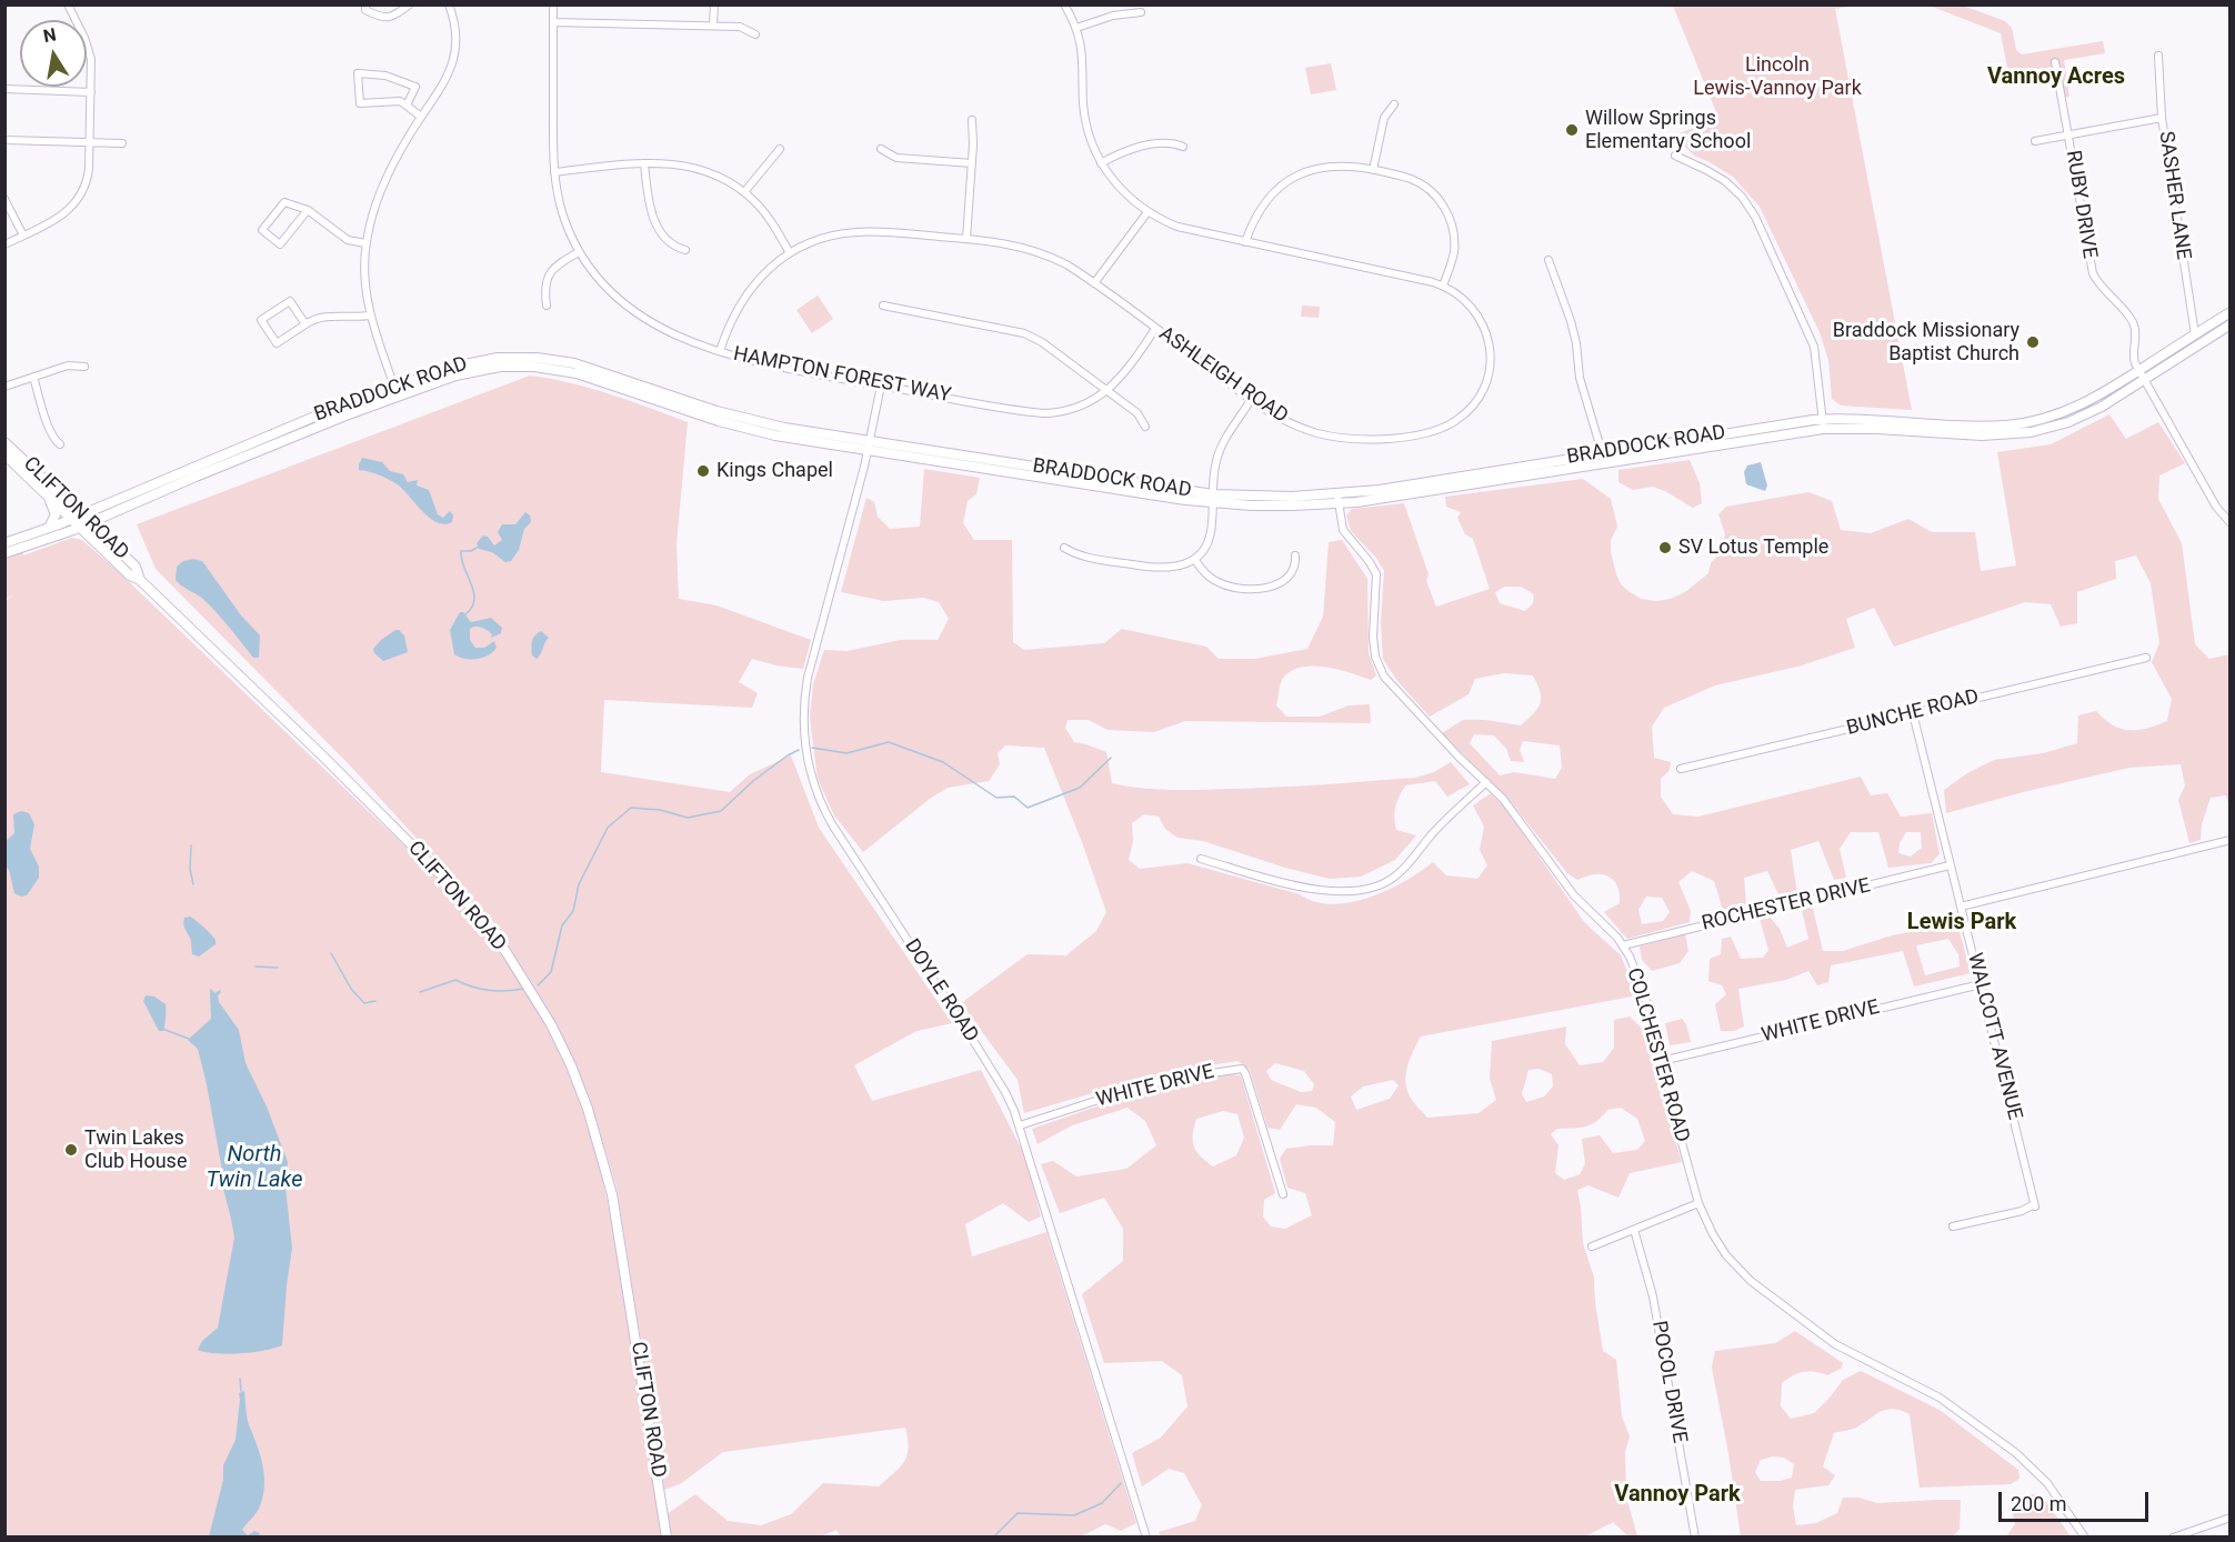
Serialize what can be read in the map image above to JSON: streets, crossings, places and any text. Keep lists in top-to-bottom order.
{
  "streets": {
    "main road": ["BRADDOCK ROAD", "CLIFTON ROAD"],
    "street": [
      "SASHER LANE",
      "RUBY DRIVE",
      "HAMPTON FOREST WAY",
      "ASHLEIGH ROAD",
      "BUNCHE ROAD",
      "ROCHESTER DRIVE",
      "DOYLE ROAD",
      "WHITE DRIVE",
      "WALCOTT AVENUE",
      "COLCHESTER ROAD",
      "POCOL DRIVE"
    ]
  },
  "crossings": [
    ["SASHER LANE", "BRADDOCK ROAD"],
    ["RUBY DRIVE", "BRADDOCK ROAD"],
    ["HAMPTON FOREST WAY", "ASHLEIGH ROAD"],
    ["HAMPTON FOREST WAY", "DOYLE ROAD"],
    ["BRADDOCK ROAD", "CLIFTON ROAD"],
    ["BRADDOCK ROAD", "DOYLE ROAD"],
    ["BRADDOCK ROAD", "COLCHESTER ROAD"],
    ["BUNCHE ROAD", "WALCOTT AVENUE"],
    ["ROCHESTER DRIVE", "WALCOTT AVENUE"],
    ["ROCHESTER DRIVE", "COLCHESTER ROAD"],
    ["DOYLE ROAD", "WHITE DRIVE"],
    ["WHITE DRIVE", "WALCOTT AVENUE"],
    ["WHITE DRIVE", "COLCHESTER ROAD"]
  ],
  "districts": ["Vannoy Acres", "Lewis Park", "Vannoy Park"],
  "water": ["North Twin Lake"],
  "parks": ["Lincoln Lewis-Vannoy Park"],
  "places": [
    "Willow Springs Elementary School",
    "Braddock Missionary Baptist Church",
    "Kings Chapel",
    "SV Lotus Temple",
    "Twin Lakes Club House"
  ],
  "scale_bar": "200 m",
  "north": "top"
}
